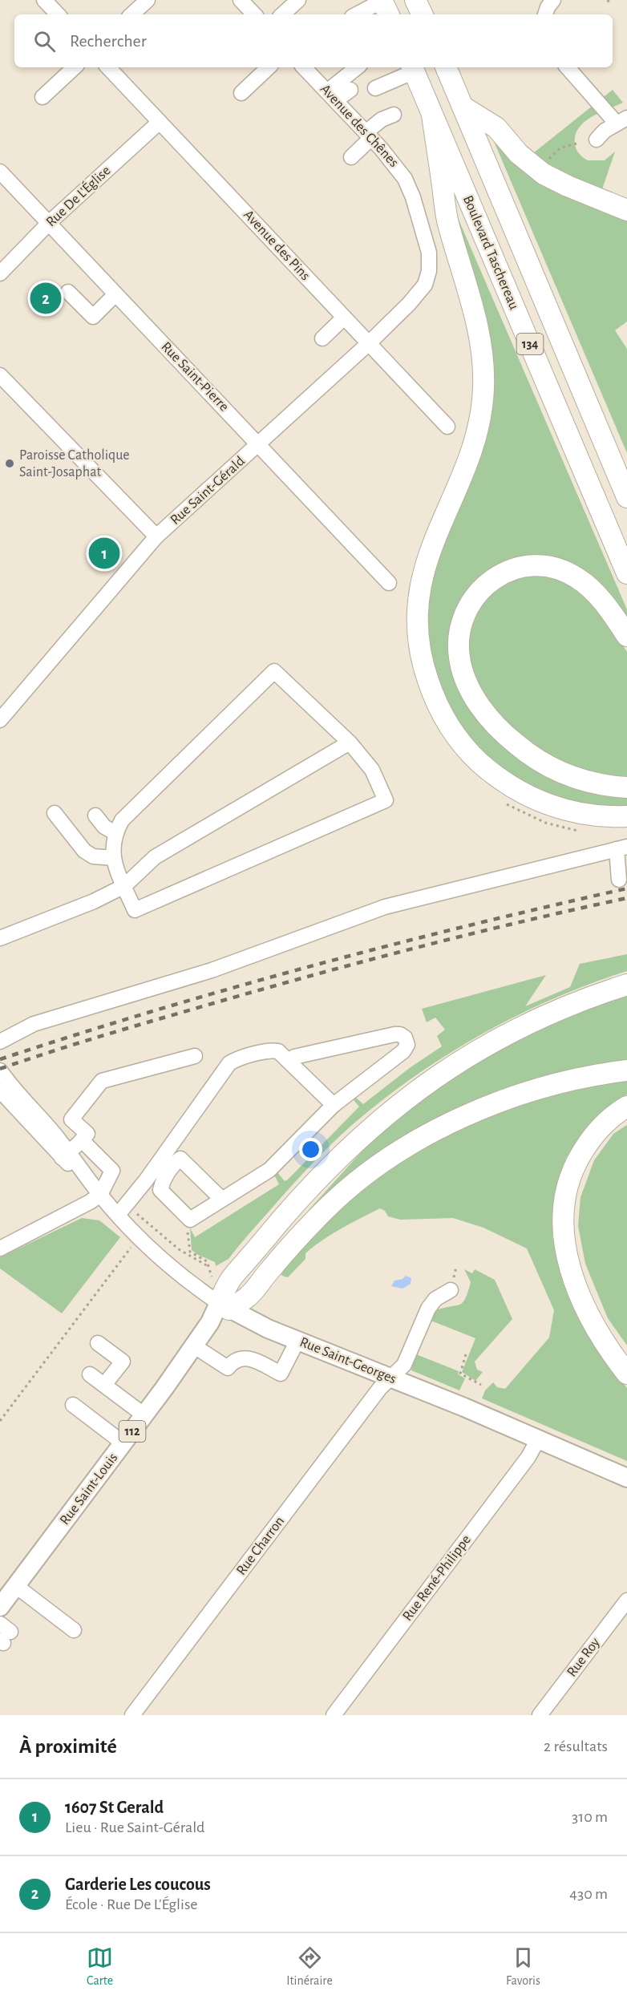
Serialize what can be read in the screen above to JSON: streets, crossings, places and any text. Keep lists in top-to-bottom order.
{
  "streets": {
    "highway": ["Boulevard Taschereau", "134"],
    "main road": ["Rue Saint-Georges", "112", "Rue Saint-Louis"],
    "street": [
      "Avenue des Chênes",
      "Rue De L'Église",
      "Avenue des Pins",
      "Rue Saint-Pierre",
      "Rue Saint-Gérald",
      "Rue Charron",
      "Rue René-Philippe",
      "Rue Roy"
    ]
  },
  "crossings": [
    ["Avenue des Chênes", "Rue Saint-Gérald"],
    ["Rue De L'Église", "Avenue des Pins"],
    ["Rue De L'Église", "Rue Saint-Pierre"],
    ["Avenue des Pins", "Rue Saint-Gérald"],
    ["Rue Saint-Pierre", "Rue Saint-Gérald"],
    ["Rue Saint-Georges", "Rue Saint-Louis"],
    ["Rue Saint-Georges", "Rue Charron"],
    ["Rue Saint-Georges", "Rue René-Philippe"]
  ],
  "places": ["Paroisse Catholique Saint-Josaphat"],
  "page": {
    "search": "Rechercher",
    "pins": ["2", "1"],
    "heading": ["À proximité", "2 résultats"],
    "list": [
      {
        "mark": "1",
        "name": "1607 St Gerald",
        "note": "Lieu · Rue Saint-Gérald",
        "value": "310 m"
      },
      {
        "mark": "2",
        "name": "Garderie Les coucous",
        "note": "École · Rue De L'Église",
        "value": "430 m"
      }
    ],
    "nav": ["Carte", "Itinéraire", "Favoris"]
  }
}
